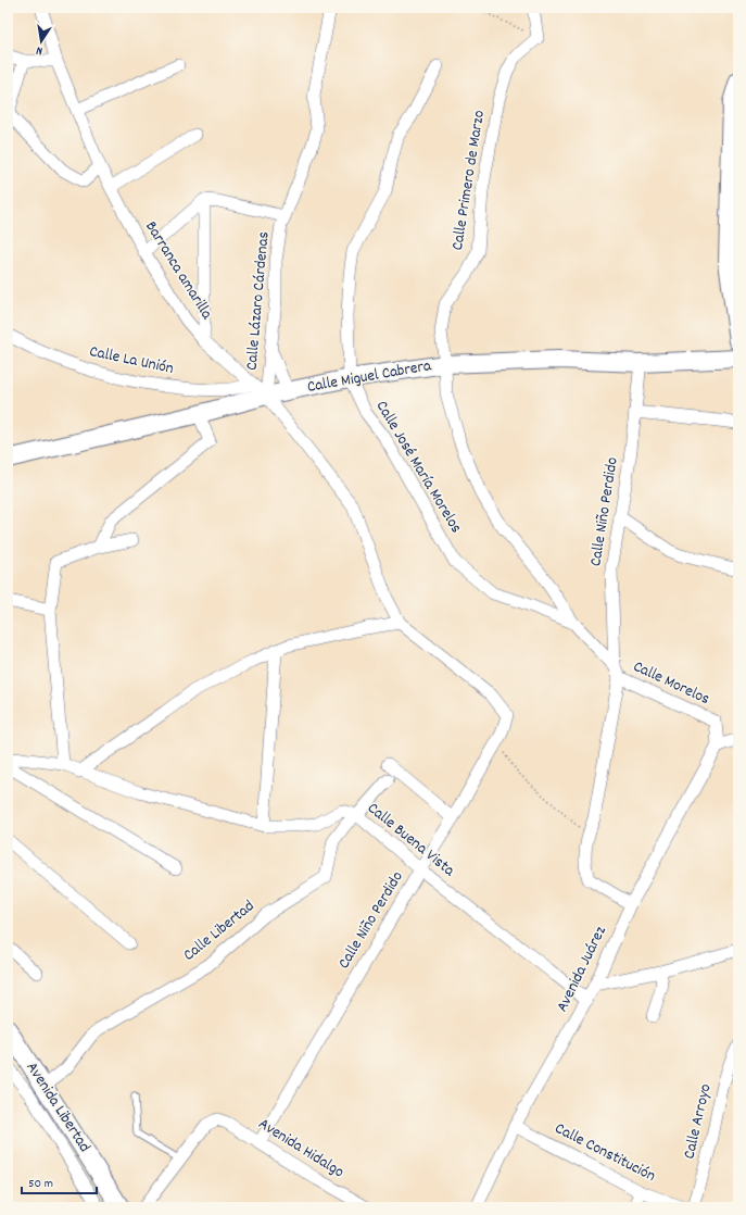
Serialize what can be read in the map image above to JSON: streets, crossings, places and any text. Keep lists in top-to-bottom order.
{
  "streets": {
    "street": [
      "Calle Primero de Marzo",
      "Barranca amarilla",
      "Calle Lázaro Cárdenas",
      "Calle La Unión",
      "Calle Miguel Cabrera",
      "Calle José María Morelos",
      "Calle Niño Perdido",
      "Calle Morelos",
      "Calle Buena Vista",
      "Calle Libertad",
      "Avenida Juárez",
      "Avenida Libertad",
      "Calle Arroyo",
      "Avenida Hidalgo",
      "Calle Constitución"
    ]
  },
  "crossings": [
    ["Calle Primero de Marzo", "Calle Miguel Cabrera"],
    ["Calle Primero de Marzo", "Calle José María Morelos"],
    ["Barranca amarilla", "Calle Lázaro Cárdenas"],
    ["Barranca amarilla", "Calle La Unión"],
    ["Barranca amarilla", "Calle Miguel Cabrera"],
    ["Barranca amarilla", "Calle Niño Perdido"],
    ["Calle Lázaro Cárdenas", "Calle Miguel Cabrera"],
    ["Calle Miguel Cabrera", "Calle José María Morelos"],
    ["Calle Miguel Cabrera", "Calle Niño Perdido"],
    ["Calle Niño Perdido", "Calle Morelos"],
    ["Calle Niño Perdido", "Calle Buena Vista"],
    ["Calle Niño Perdido", "Avenida Juárez"],
    ["Calle Niño Perdido", "Avenida Hidalgo"],
    ["Calle Morelos", "Avenida Juárez"],
    ["Calle Buena Vista", "Calle Libertad"],
    ["Calle Buena Vista", "Avenida Juárez"],
    ["Calle Libertad", "Avenida Libertad"],
    ["Avenida Juárez", "Calle Constitución"]
  ],
  "scale_bar": "50 m",
  "north": "bottom"
}
